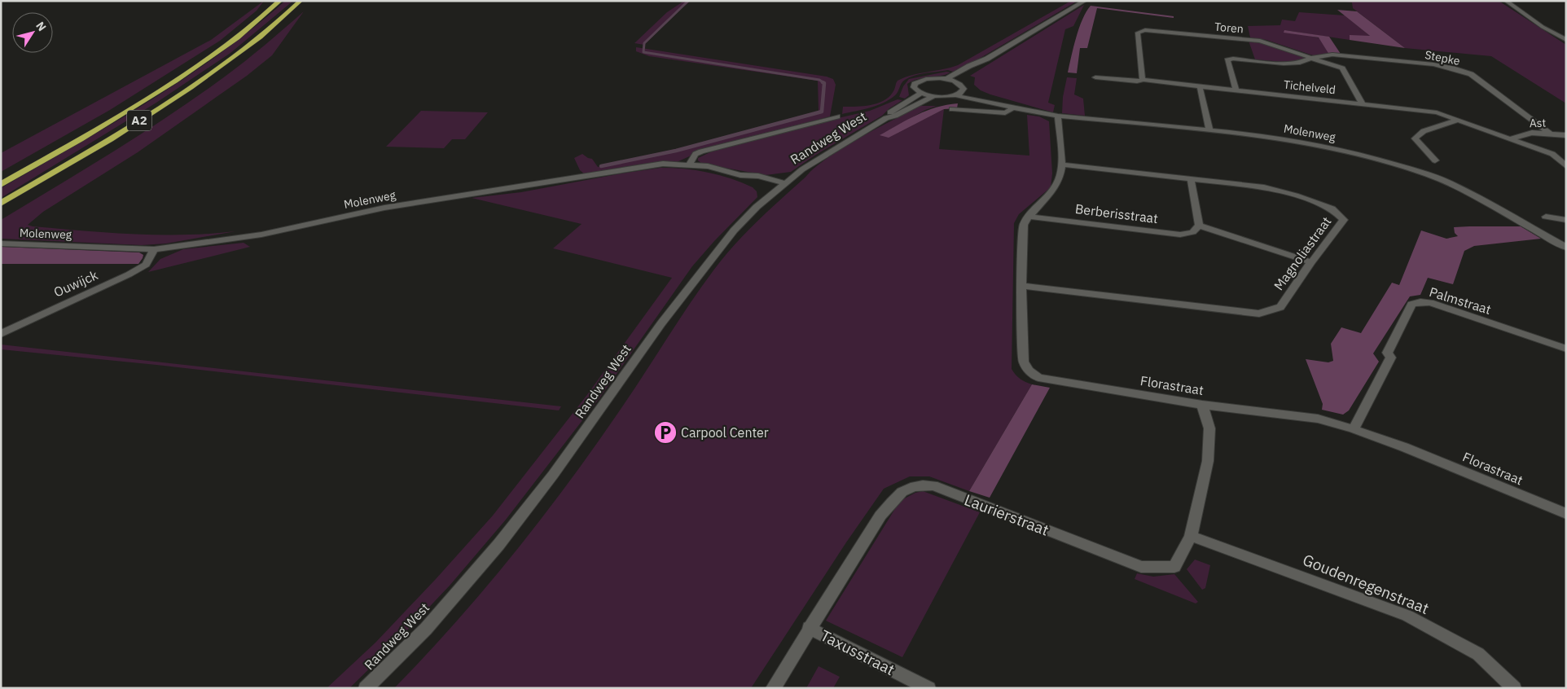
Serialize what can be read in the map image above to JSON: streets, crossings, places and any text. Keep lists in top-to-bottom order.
{
  "streets": {
    "highway": ["A2"],
    "street": [
      "Toren",
      "Stepke",
      "Tichelveld",
      "Ast",
      "Molenweg",
      "Randweg West",
      "Berberisstraat",
      "Magnoliastraat",
      "Ouwijck",
      "Palmstraat",
      "Florastraat",
      "Laurierstraat",
      "Goudenregenstraat",
      "Taxusstraat"
    ]
  },
  "crossings": [
    ["Toren", "Stepke"],
    ["Toren", "Tichelveld"],
    ["Stepke", "Ast"],
    ["Tichelveld", "Ast"],
    ["Molenweg", "Randweg West"],
    ["Molenweg", "Ouwijck"],
    ["Molenweg", "Florastraat"],
    ["Berberisstraat", "Florastraat"],
    ["Magnoliastraat", "Florastraat"],
    ["Palmstraat", "Florastraat"],
    ["Florastraat", "Laurierstraat"],
    ["Laurierstraat", "Goudenregenstraat"],
    ["Laurierstraat", "Taxusstraat"]
  ],
  "places": {
    "parking": ["Carpool Center"]
  },
  "north": "top right"
}
